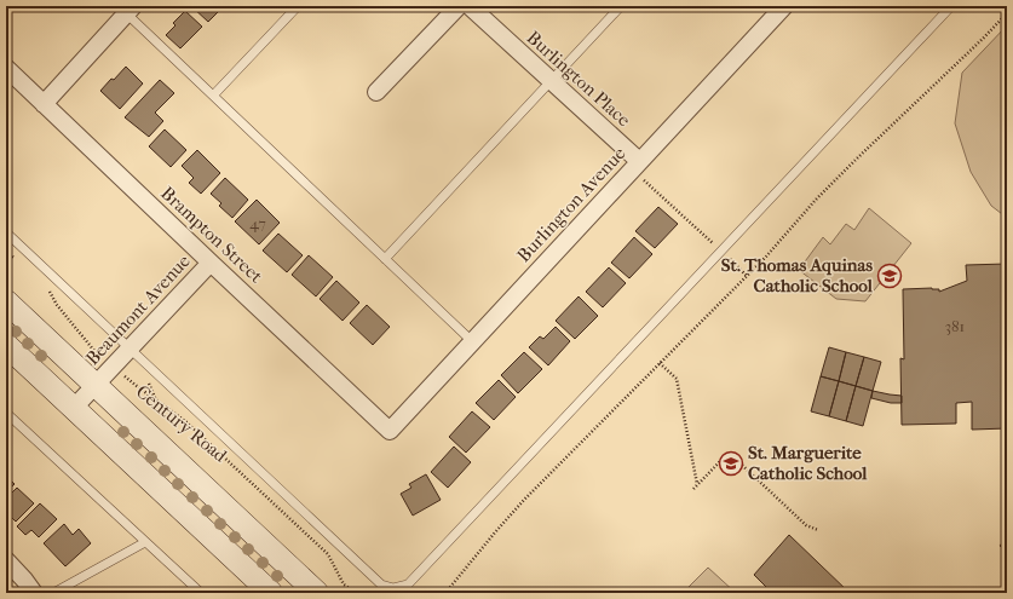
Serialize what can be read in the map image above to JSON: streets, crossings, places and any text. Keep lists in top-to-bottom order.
{
  "streets": {
    "main road": ["Century Road"],
    "street": [
      "Burlington Place",
      "Burlington Avenue",
      "Brampton Street",
      "Beaumont Avenue"
    ]
  },
  "crossings": [
    ["Burlington Place", "Burlington Avenue"],
    ["Burlington Avenue", "Brampton Street"],
    ["Brampton Street", "Beaumont Avenue"],
    ["Beaumont Avenue", "Century Road"]
  ],
  "places": {
    "school or university": ["St. Thomas Aquinas Catholic School", "St. Marguerite Catholic School"]
  },
  "house_numbers": ["47", "381"]
}
